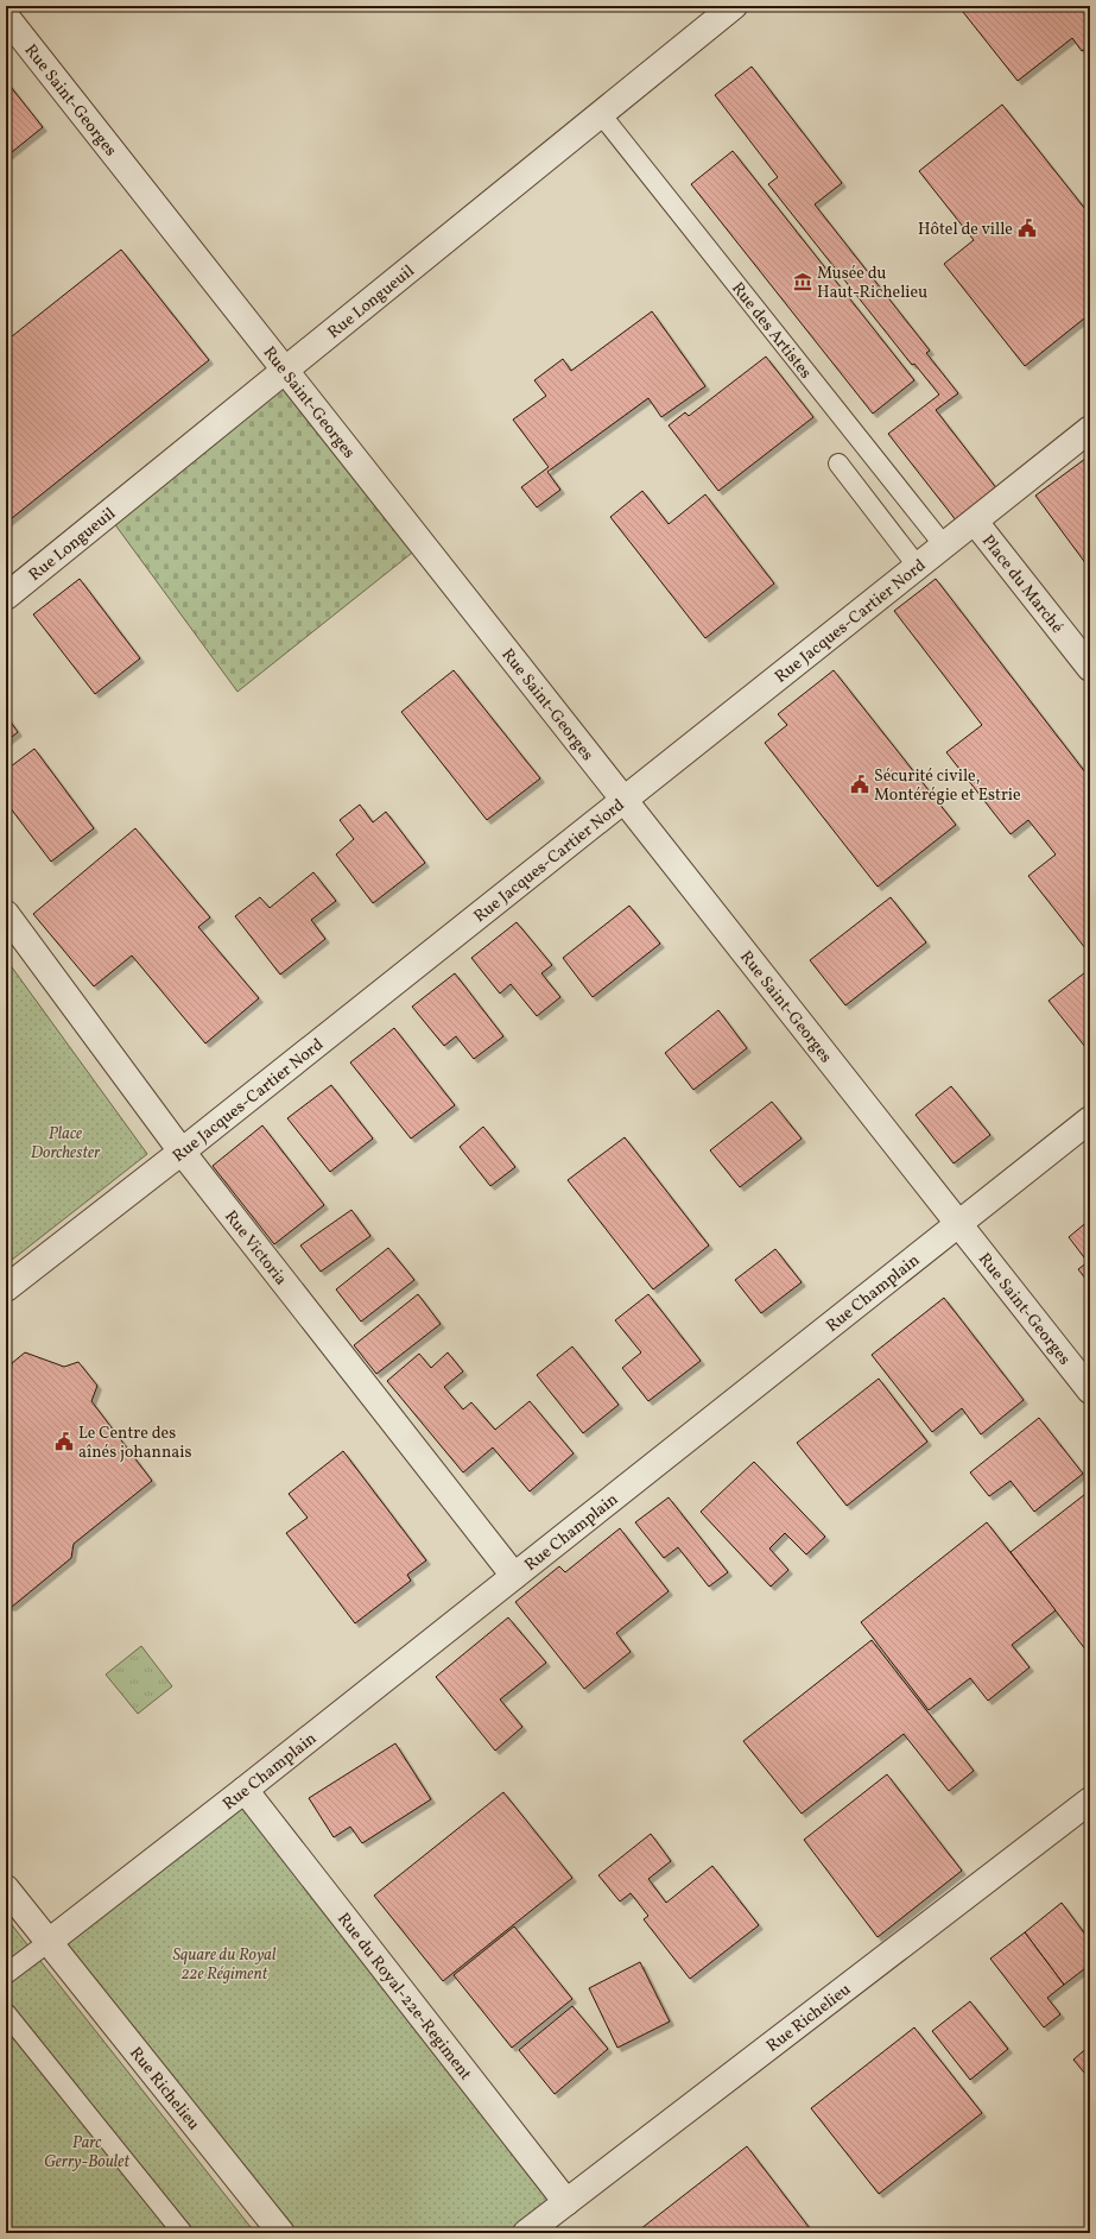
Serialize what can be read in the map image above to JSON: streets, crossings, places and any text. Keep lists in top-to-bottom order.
{
  "streets": {
    "street": [
      "Rue Saint-Georges",
      "Rue Longueuil",
      "Place du Marché",
      "Rue Jacques-Cartier Nord",
      "Rue Victoria",
      "Rue Champlain",
      "Rue du Royal-22e-Regiment",
      "Rue Richelieu"
    ],
    "lane": ["Rue des Artistes"]
  },
  "crossings": [
    ["Rue Saint-Georges", "Rue Longueuil"],
    ["Rue Saint-Georges", "Rue Jacques-Cartier Nord"],
    ["Rue Saint-Georges", "Rue Champlain"],
    ["Rue Longueuil", "Rue des Artistes"],
    ["Rue des Artistes", "Rue Jacques-Cartier Nord"],
    ["Place du Marché", "Rue Jacques-Cartier Nord"],
    ["Rue Jacques-Cartier Nord", "Rue Victoria"],
    ["Rue Victoria", "Rue Champlain"],
    ["Rue Champlain", "Rue du Royal-22e-Regiment"],
    ["Rue Champlain", "Rue Richelieu"],
    ["Rue du Royal-22e-Regiment", "Rue Richelieu"]
  ],
  "parks": ["Place Dorchester", "Square du Royal 22e Régiment", "Parc Gerry-Boulet"],
  "places": {
    "public building": ["Hôtel de ville", "Sécurité civile, Montérégie et Estrie", "Le Centre des aînés johannais"],
    "museum": ["Musée du Haut-Richelieu"]
  }
}
